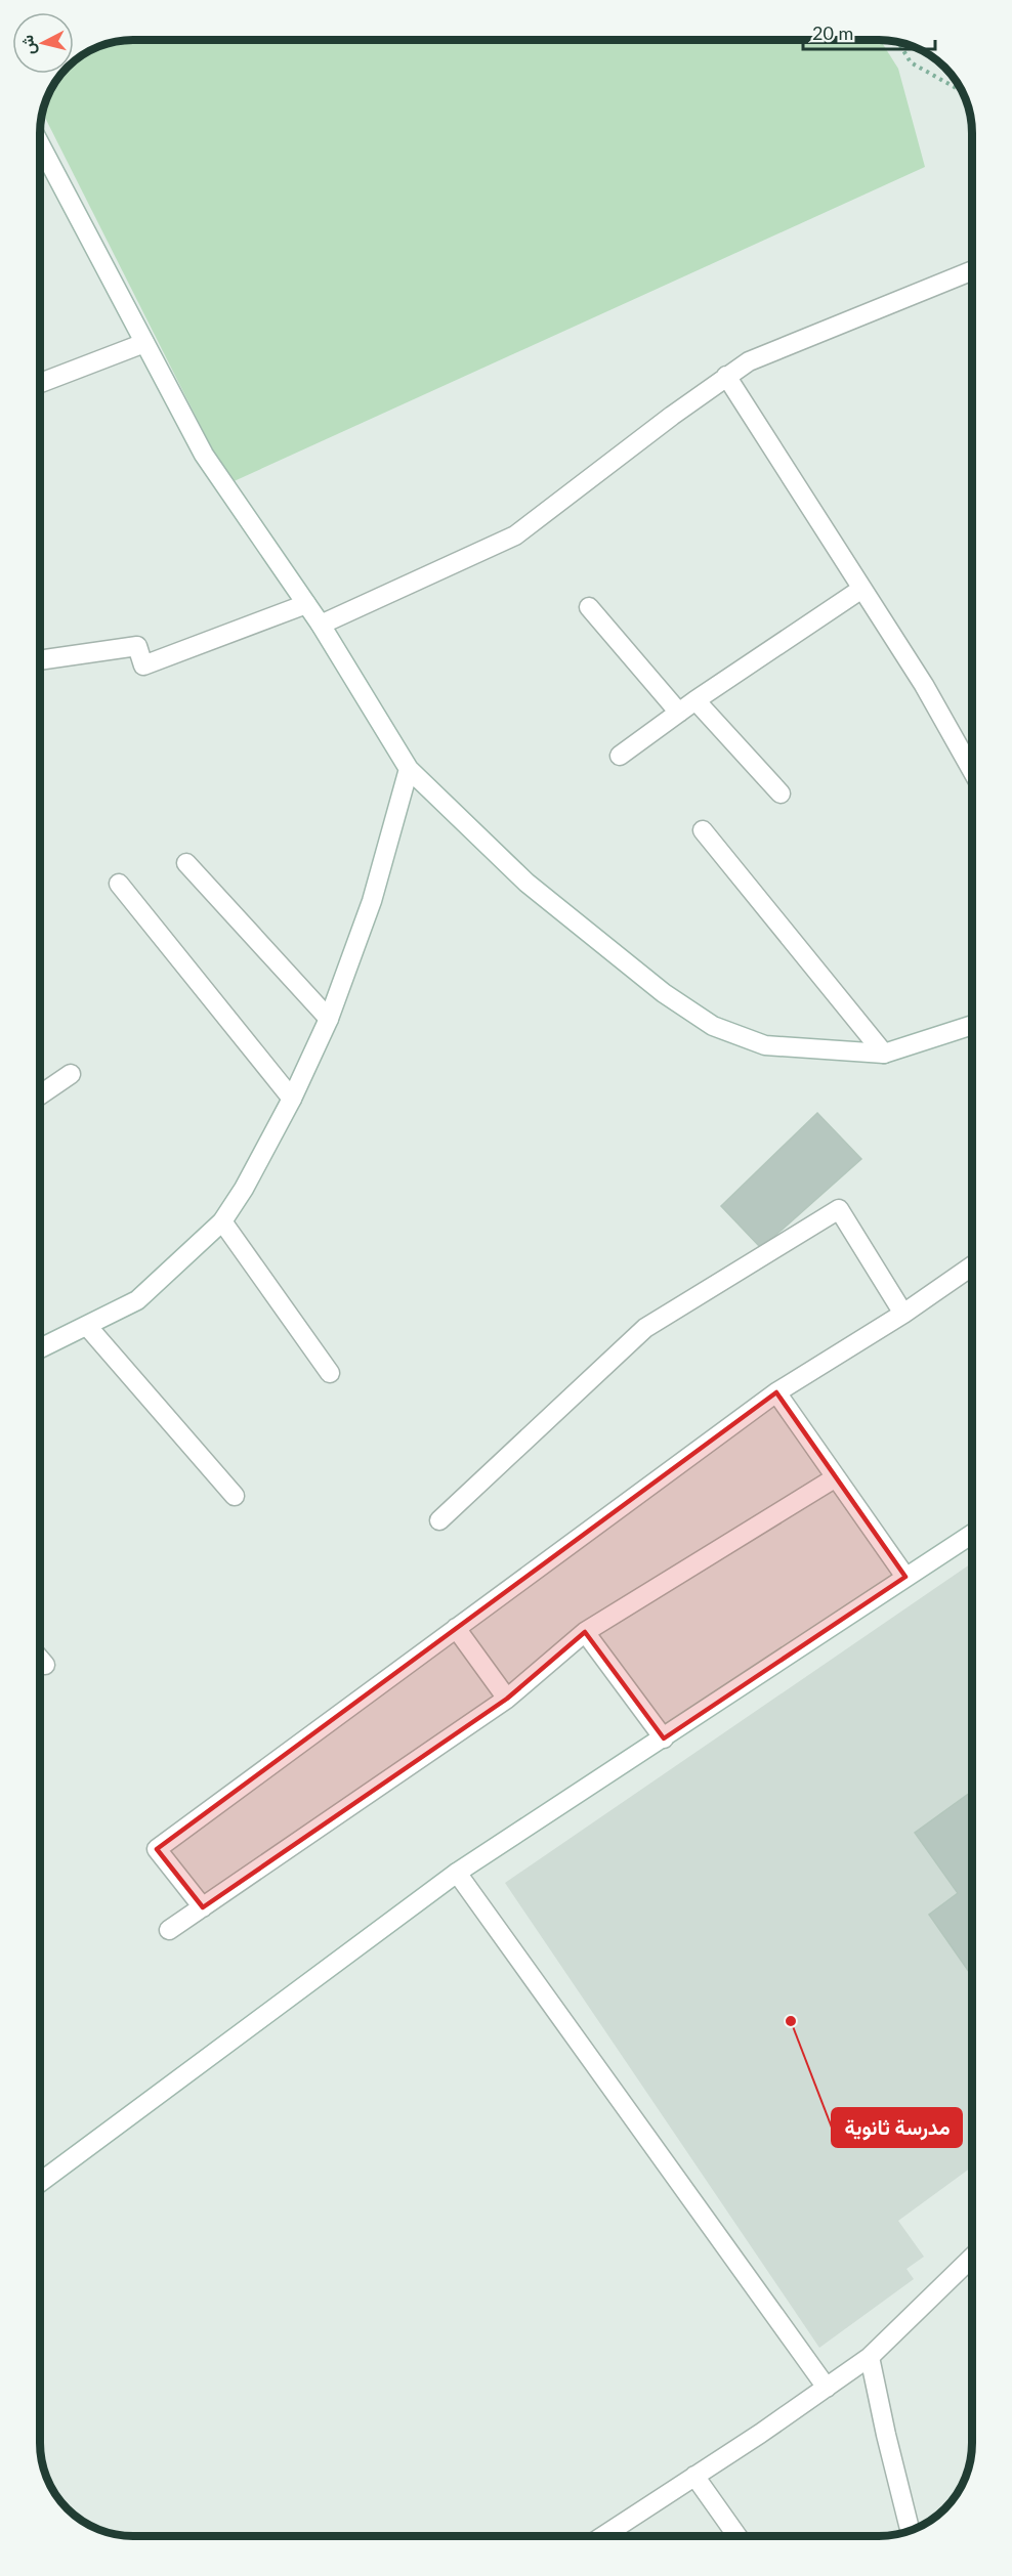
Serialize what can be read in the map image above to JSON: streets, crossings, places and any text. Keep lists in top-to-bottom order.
{
  "places": ["مدرسة ثانوية"],
  "scale_bar": "20 m",
  "north": "left"
}
